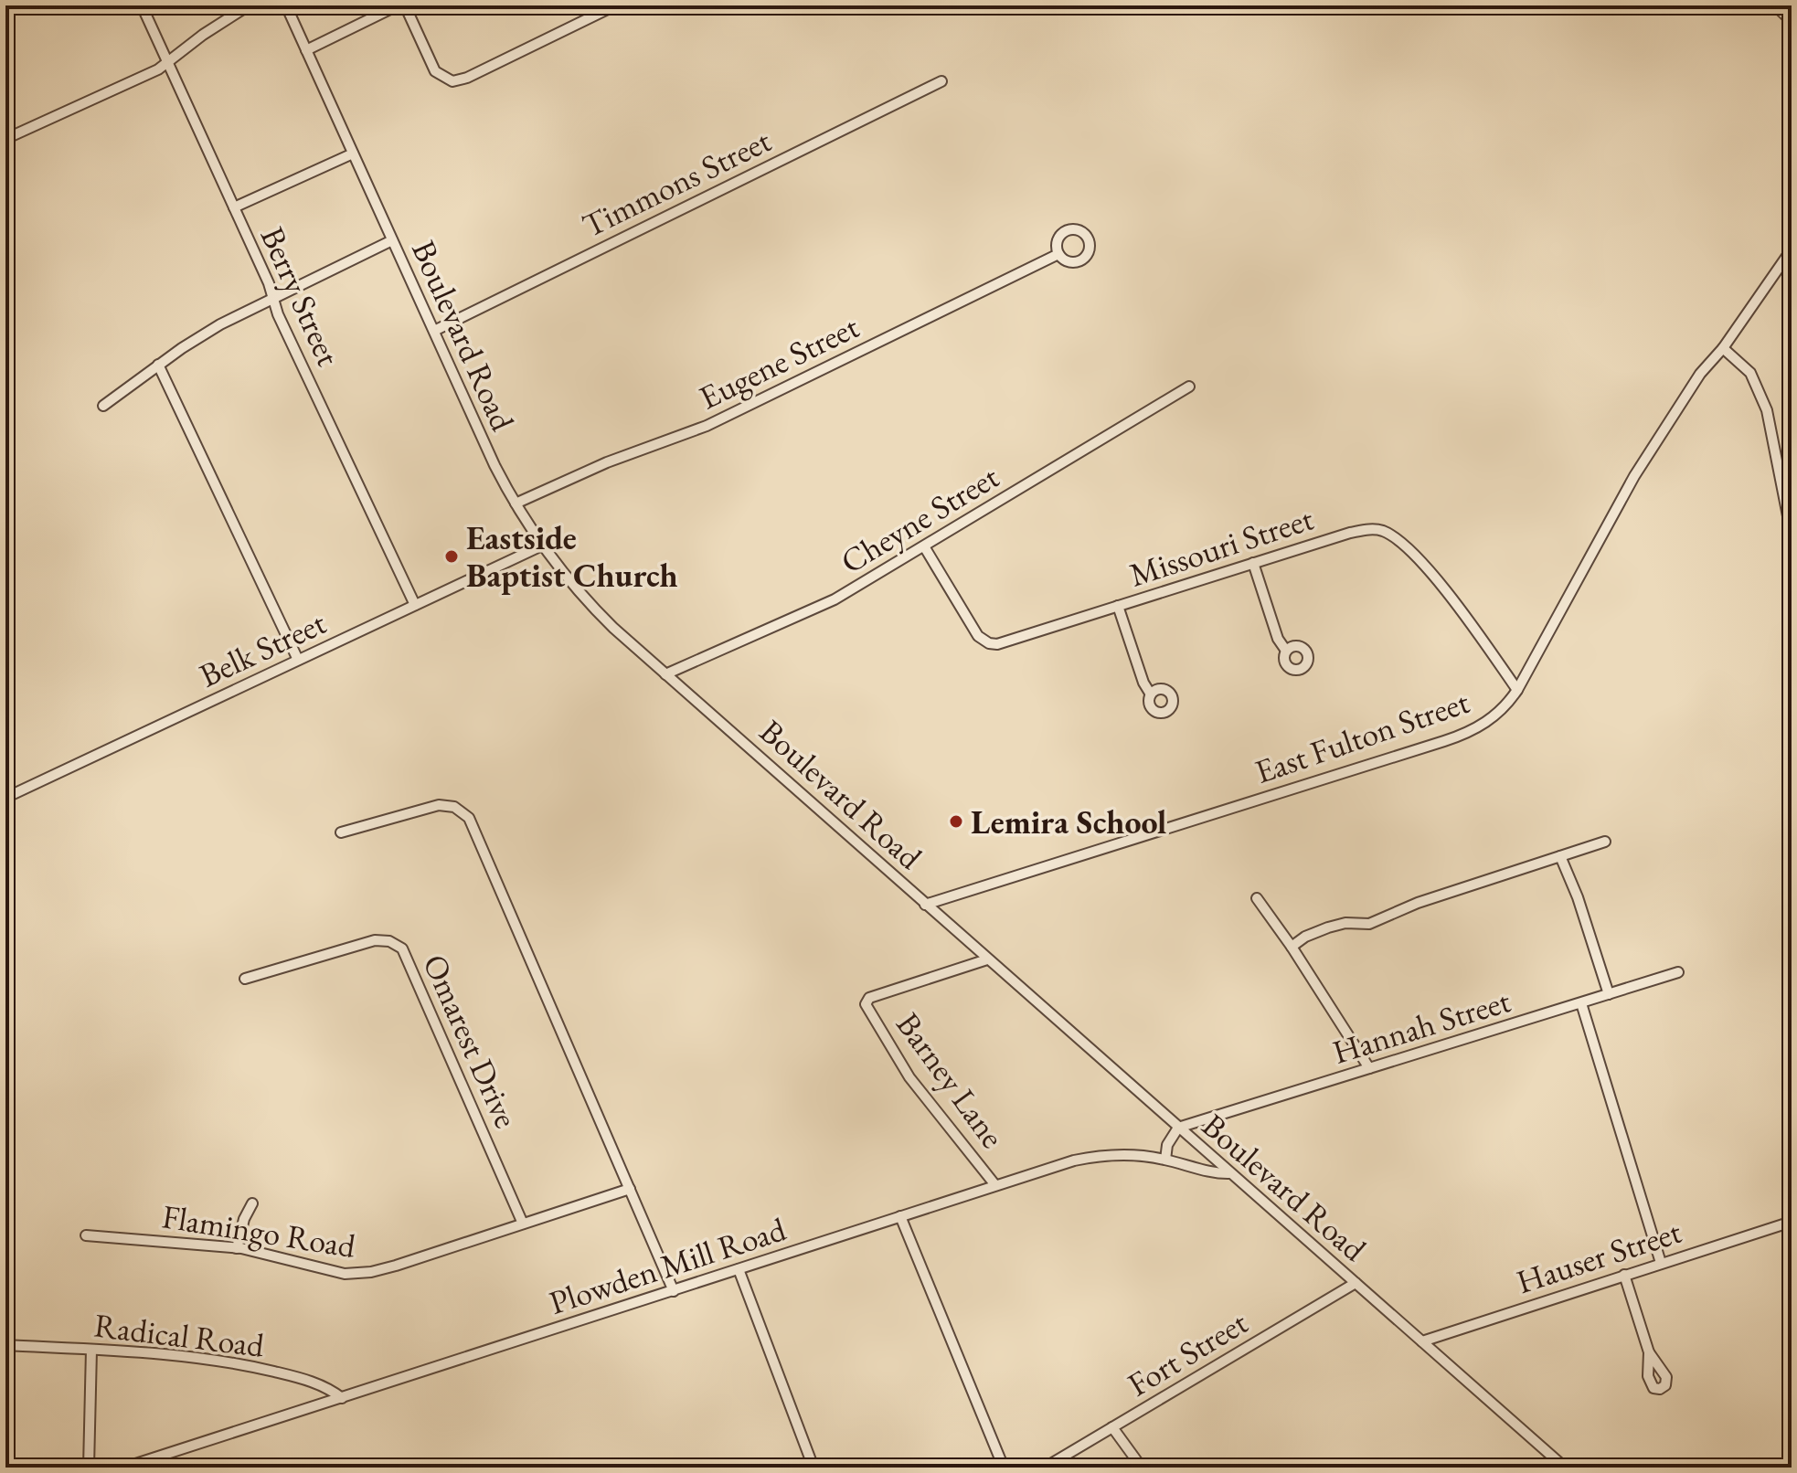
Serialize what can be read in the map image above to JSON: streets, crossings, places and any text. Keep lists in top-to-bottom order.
{
  "streets": {
    "street": [
      "Timmons Street",
      "Berry Street",
      "Boulevard Road",
      "Eugene Street",
      "Cheyne Street",
      "Missouri Street",
      "Belk Street",
      "East Fulton Street",
      "Hannah Street",
      "Omarest Drive",
      "Barney Lane",
      "Flamingo Road",
      "Hauser Street",
      "Plowden Mill Road",
      "Radical Road",
      "Fort Street"
    ]
  },
  "crossings": [
    ["Timmons Street", "Boulevard Road"],
    ["Berry Street", "Belk Street"],
    ["Boulevard Road", "Eugene Street"],
    ["Boulevard Road", "Cheyne Street"],
    ["Boulevard Road", "Belk Street"],
    ["Boulevard Road", "East Fulton Street"],
    ["Boulevard Road", "Hannah Street"],
    ["Boulevard Road", "Barney Lane"],
    ["Boulevard Road", "Hauser Street"],
    ["Boulevard Road", "Plowden Mill Road"],
    ["Boulevard Road", "Fort Street"],
    ["Cheyne Street", "Missouri Street"],
    ["Missouri Street", "East Fulton Street"],
    ["Omarest Drive", "Flamingo Road"],
    ["Barney Lane", "Plowden Mill Road"],
    ["Plowden Mill Road", "Radical Road"]
  ],
  "places": ["Eastside Baptist Church", "Lemira School"]
}
